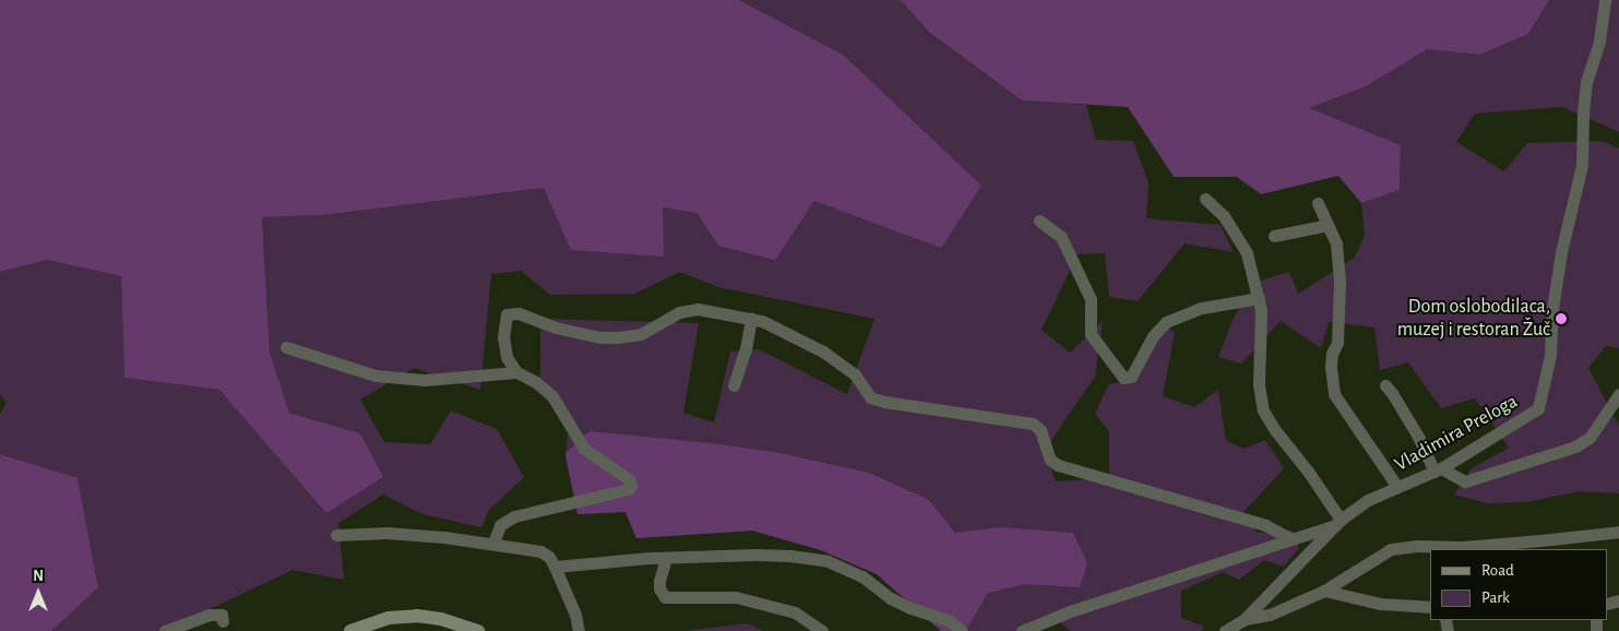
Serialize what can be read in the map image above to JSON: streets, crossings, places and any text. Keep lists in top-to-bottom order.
{
  "streets": {
    "street": ["Vladimira Preloga"]
  },
  "places": ["Dom oslobodilaca, muzej i restoran Žuč"],
  "legend": ["Road", "Park"],
  "north": "top"
}
